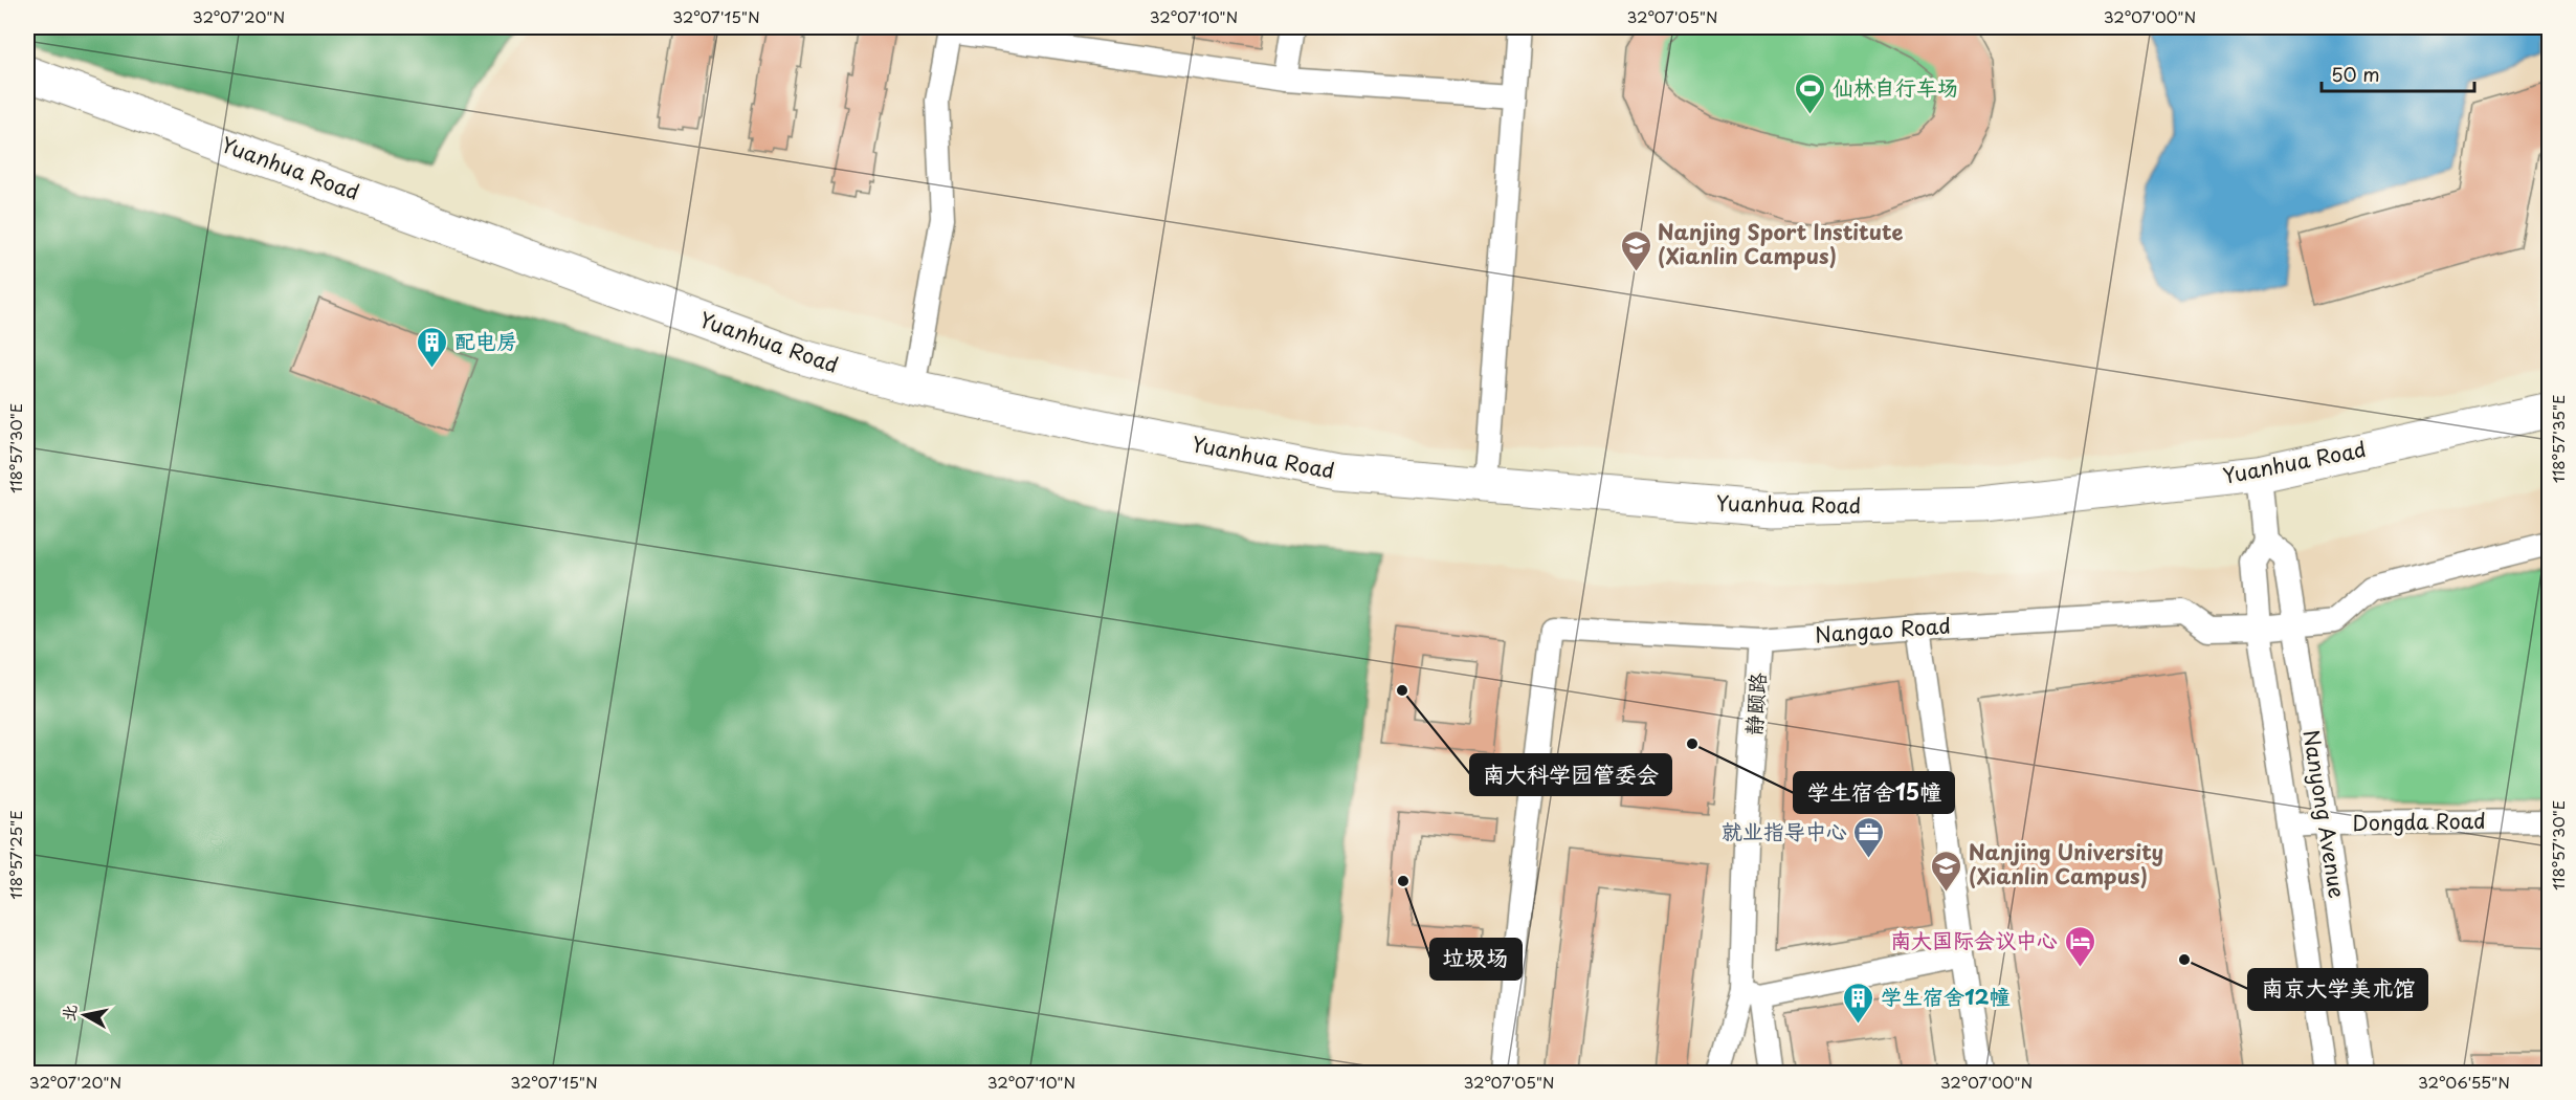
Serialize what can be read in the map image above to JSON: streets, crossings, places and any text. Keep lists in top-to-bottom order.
{
  "streets": {
    "street": [
      "Yuanhua Road",
      "Nangao Road",
      "静颐路",
      "Nanyong Avenue",
      "Dongda Road"
    ]
  },
  "crossings": [
    ["Nangao Road", "静颐路"],
    ["Nangao Road", "Nanyong Avenue"],
    ["Nanyong Avenue", "Dongda Road"]
  ],
  "places": {
    "sports": ["仙林自行车场"],
    "school or university": ["Nanjing Sport Institute (Xianlin Campus)", "Nanjing University (Xianlin Campus)"],
    "building": ["配电房", "学生宿舍12幢"],
    "other": [
      "南大科学园管委会",
      "学生宿舍15幢",
      "垃圾场",
      "南京大学美术馆"
    ],
    "office": ["就业指导中心"],
    "hotel": ["南大国际会议中心"]
  },
  "scale_bar": "50 m",
  "north": "left",
  "coordinates": [
    "32°07'20\"N",
    "32°07'15\"N",
    "32°07'10\"N",
    "32°07'05\"N",
    "32°07'00\"N",
    "118°57'35\"E",
    "118°57'30\"E",
    "118°57'25\"E",
    "32°06'55\"N"
  ]
}
